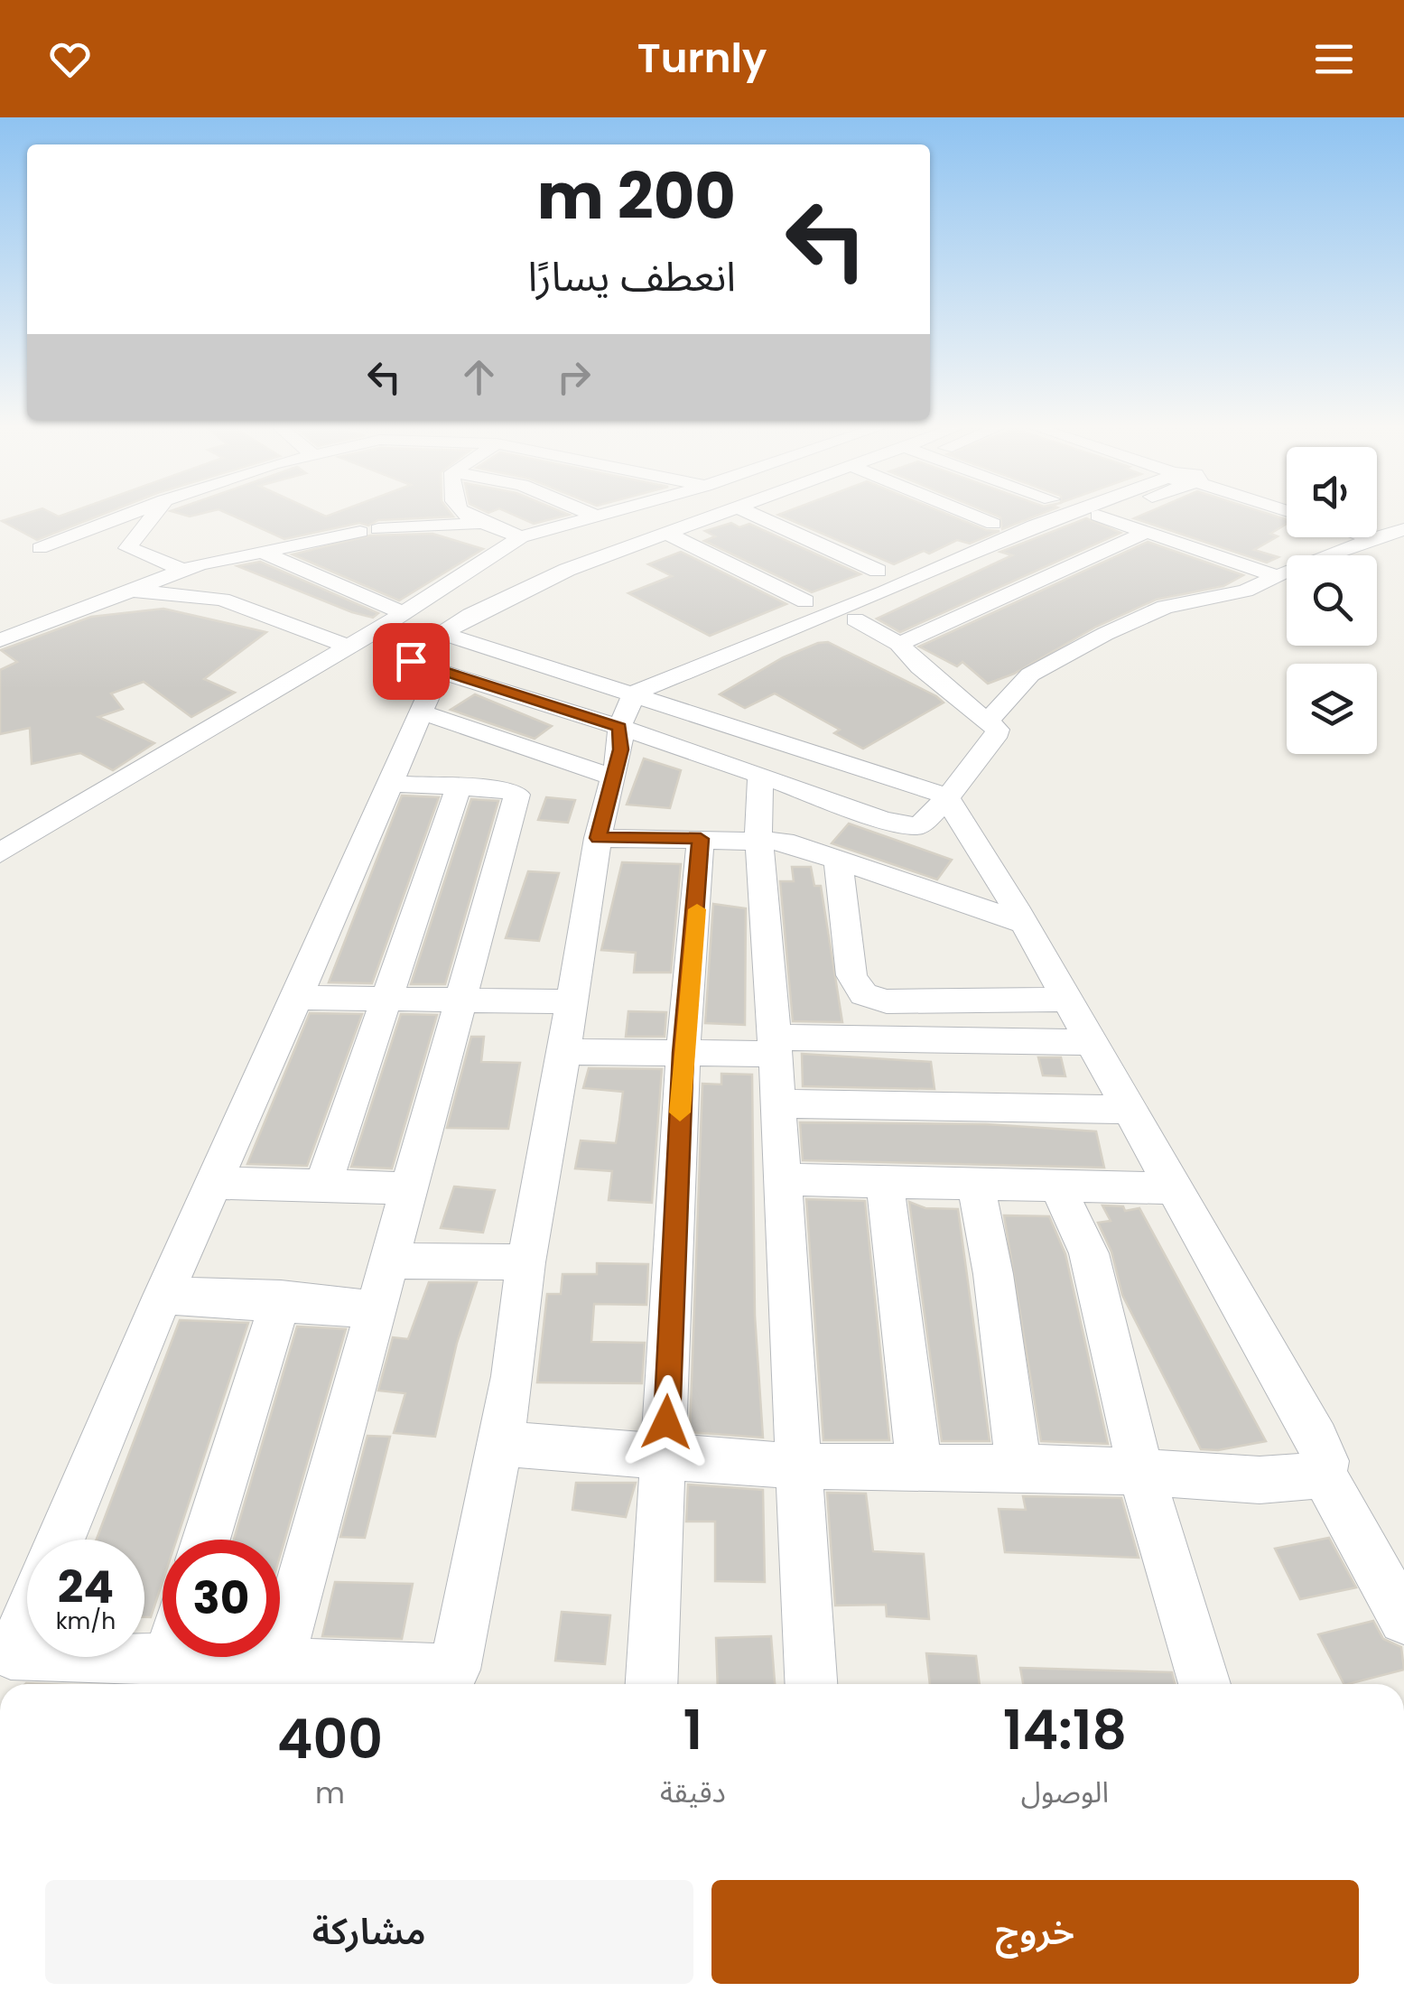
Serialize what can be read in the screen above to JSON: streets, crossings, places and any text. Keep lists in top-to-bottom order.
{
  "page": {
    "header": "Turnly",
    "turn": ["200 m", "انعطف يسارًا"],
    "speed": "24 km/h",
    "limit": "30",
    "eta": [
      "14:18",
      "الوصول",
      "1",
      "دقيقة",
      "400",
      "m"
    ],
    "buttons": ["خروج", "مشاركة"]
  }
}
